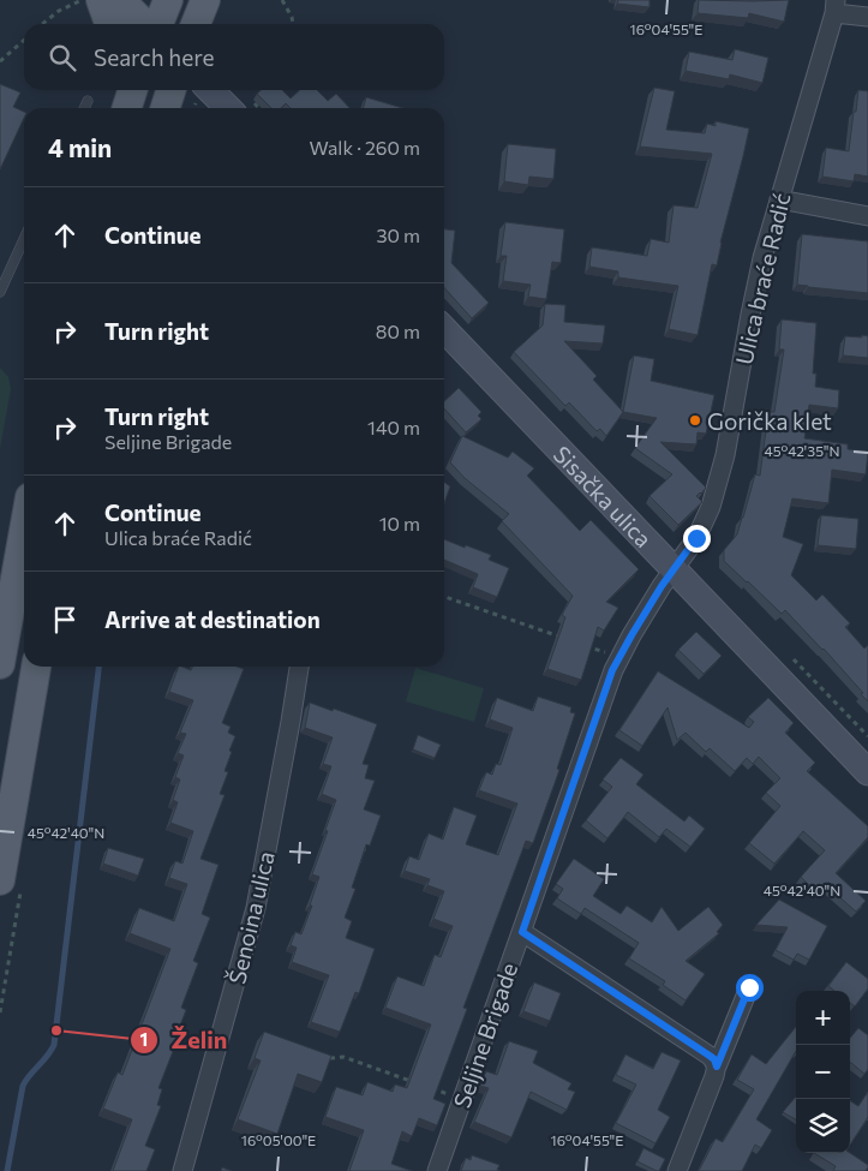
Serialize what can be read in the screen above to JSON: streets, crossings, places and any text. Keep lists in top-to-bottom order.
{
  "streets": {
    "main road": ["Sisačka ulica"],
    "street": ["Ulica braće Radić", "Šenoina ulica", "Seljine Brigade"]
  },
  "crossings": [
    ["Ulica braće Radić", "Sisačka ulica"],
    ["Ulica braće Radić", "Seljine Brigade"],
    ["Sisačka ulica", "Seljine Brigade"]
  ],
  "places": ["Gorička klet", "Želin"],
  "page": {
    "search": "Search here",
    "heading": ["4 min", "Walk · 260 m"],
    "list": [
      ["Continue", "30 m"],
      ["Turn right", "80 m"],
      ["Turn right", "Seljine Brigade", "140 m"],
      ["Continue", "Ulica braće Radić", "10 m"],
      "Arrive at destination"
    ],
    "map_buttons": ["+", "−"]
  },
  "coordinates": [
    "16°04'55\"E",
    "45°42'35\"N",
    "45°42'40\"N",
    "16°05'00\"E"
  ]
}
